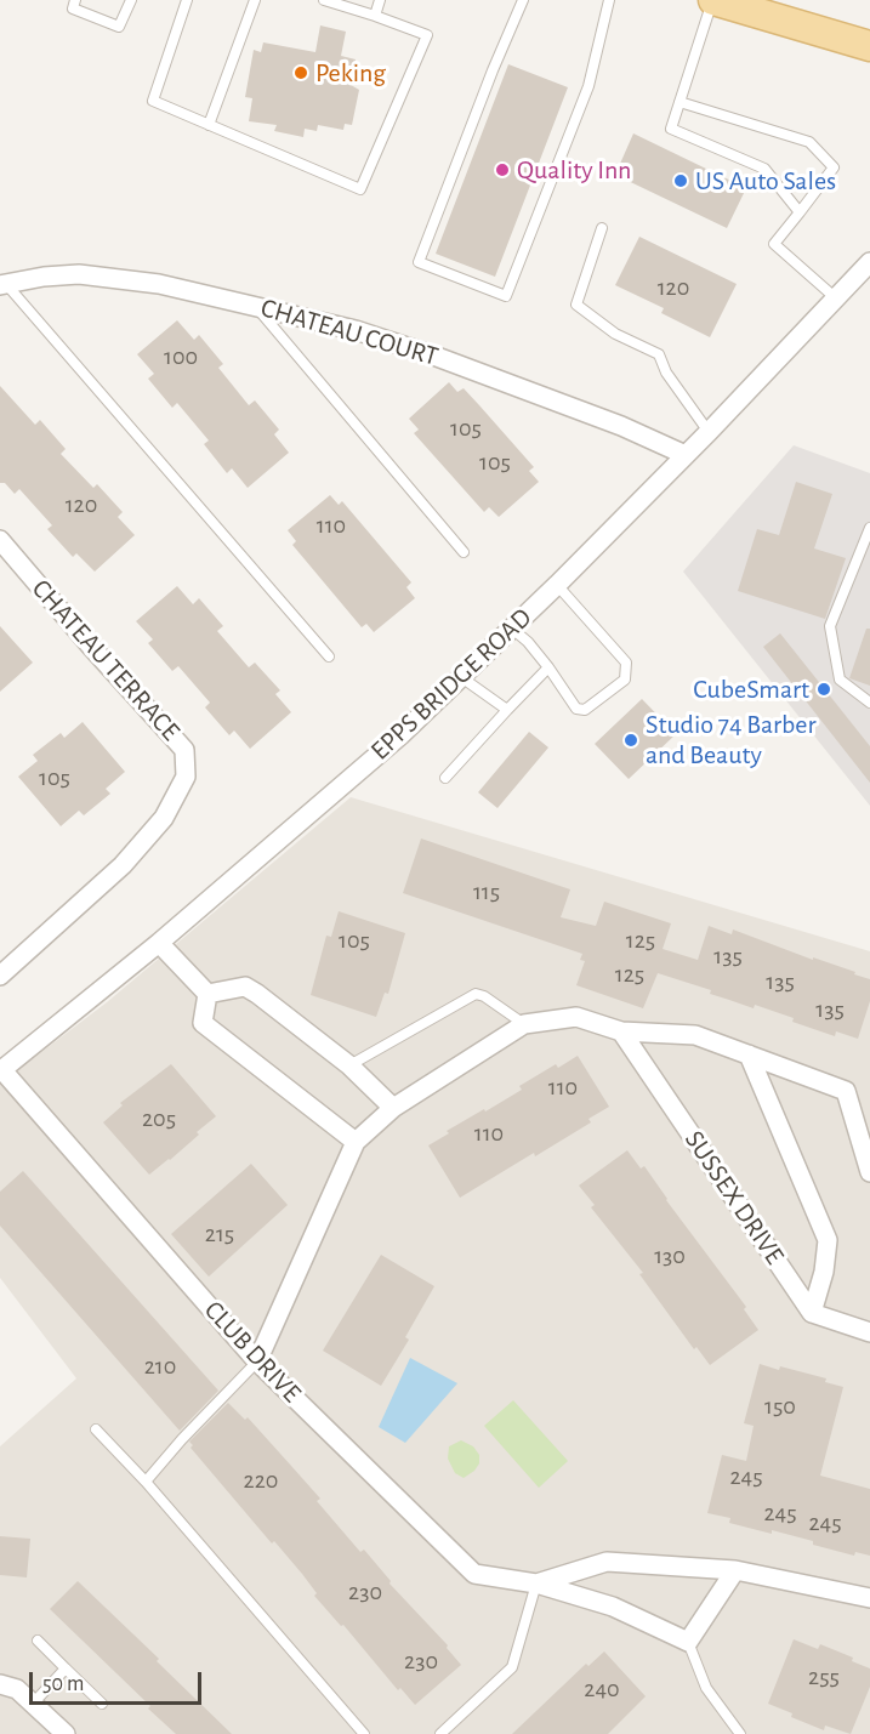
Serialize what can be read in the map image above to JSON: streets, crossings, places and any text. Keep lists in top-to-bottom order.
{
  "streets": {
    "street": [
      "CHATEAU COURT",
      "CHATEAU TERRACE",
      "EPPS BRIDGE ROAD",
      "SUSSEX DRIVE",
      "CLUB DRIVE"
    ]
  },
  "crossings": [
    ["CHATEAU COURT", "EPPS BRIDGE ROAD"],
    ["EPPS BRIDGE ROAD", "CLUB DRIVE"]
  ],
  "places": [
    "Peking",
    "Quality Inn",
    "US Auto Sales",
    "CubeSmart",
    "Studio 74 Barber and Beauty"
  ],
  "house_numbers": [
    "120",
    "100",
    "105",
    "105",
    "120",
    "110",
    "105",
    "115",
    "105",
    "125",
    "135",
    "125",
    "135",
    "135",
    "110",
    "205",
    "110",
    "215",
    "130",
    "210",
    "150",
    "245",
    "220",
    "245",
    "245",
    "230",
    "230",
    "255",
    "240"
  ],
  "scale_bar": "50 m"
}
